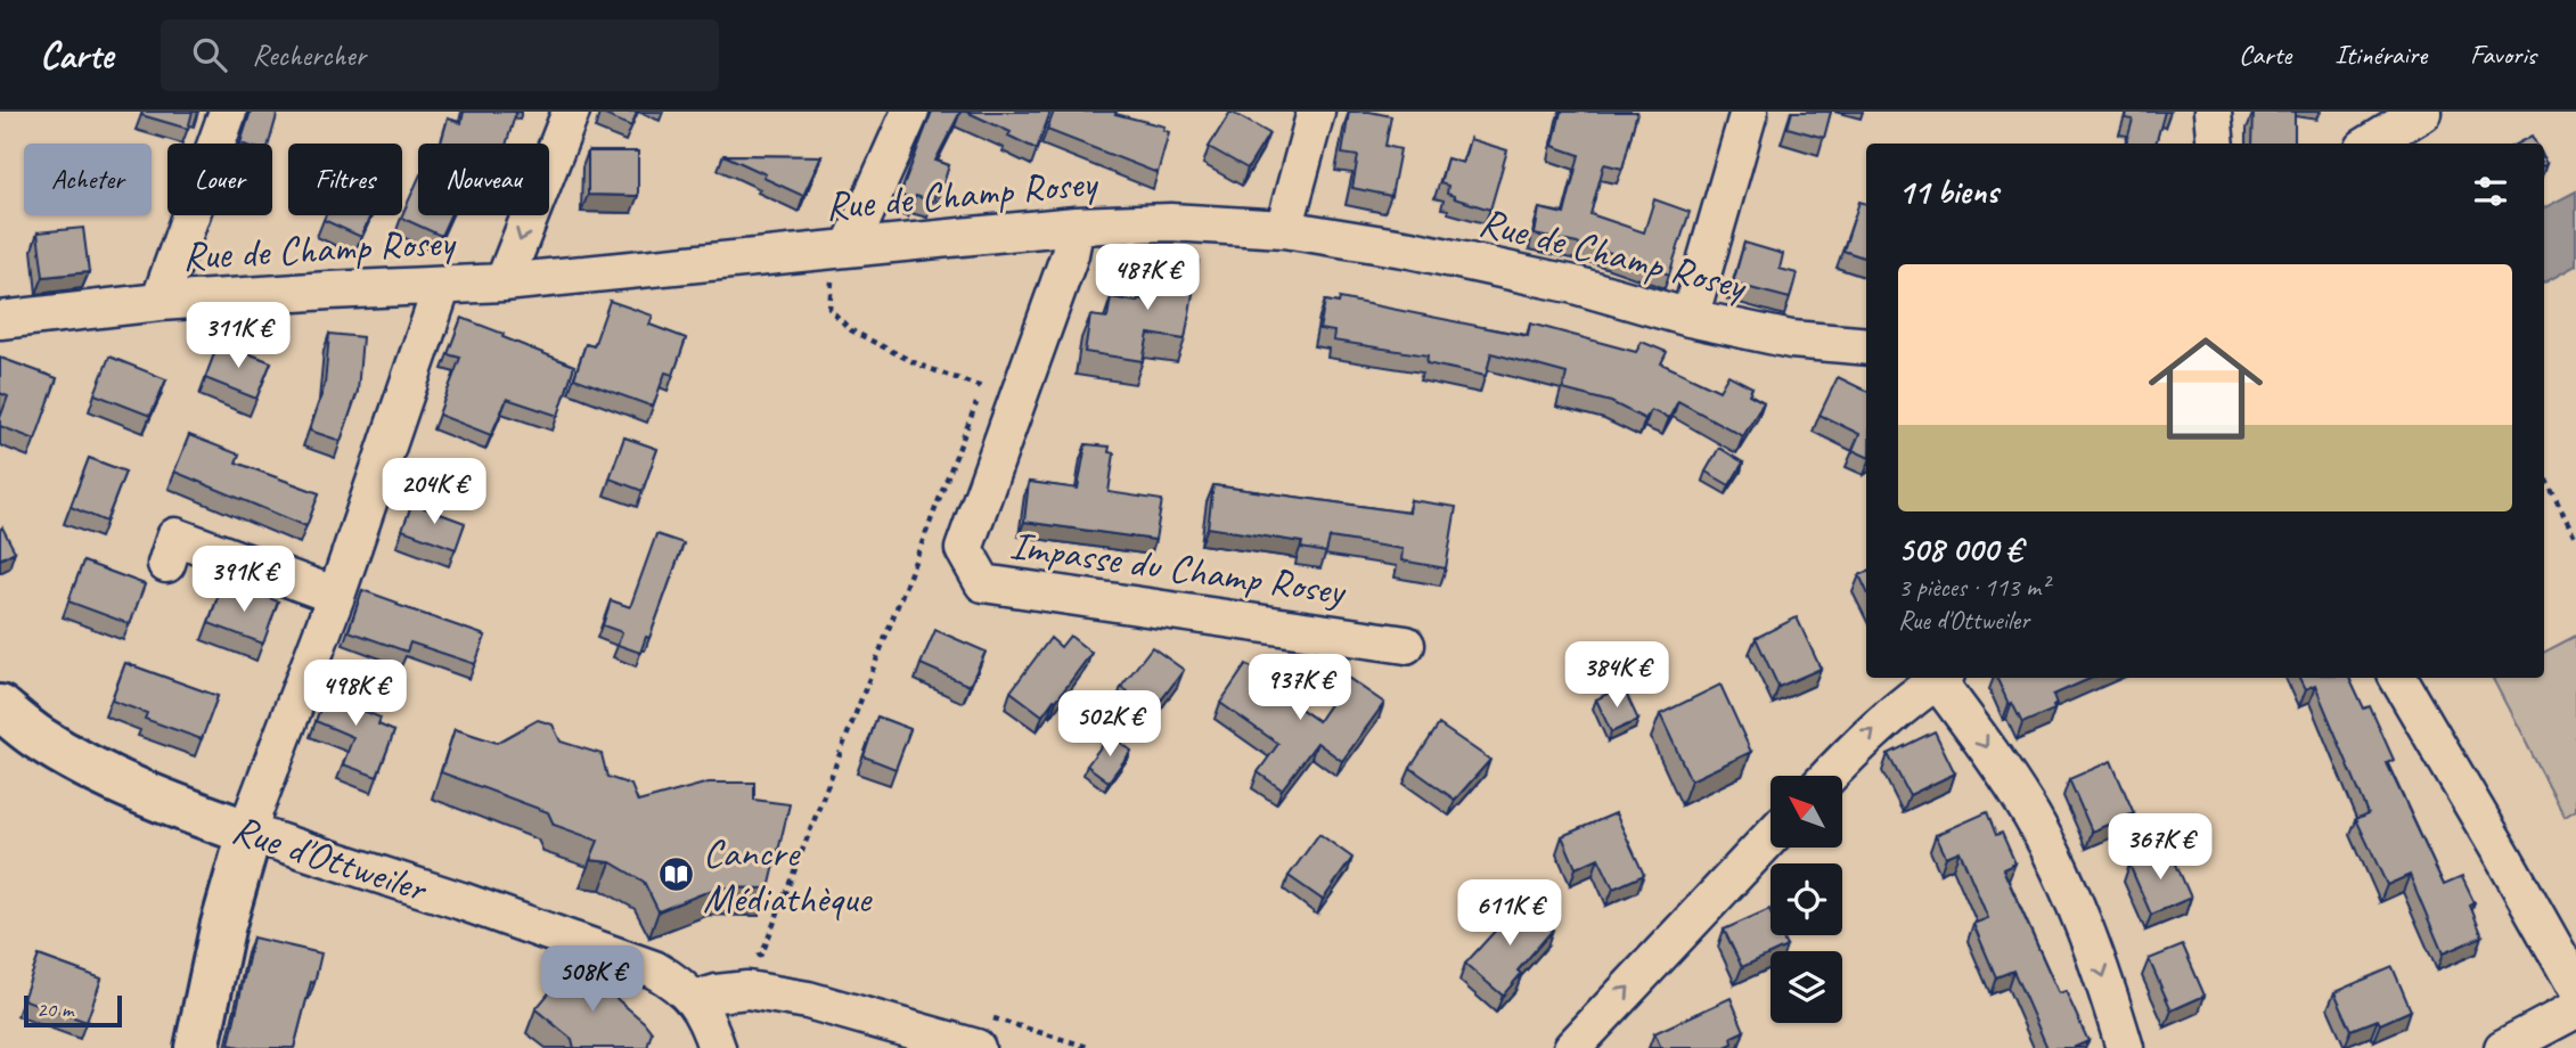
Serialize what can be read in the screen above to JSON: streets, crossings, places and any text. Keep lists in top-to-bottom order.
{
  "streets": {
    "street": ["Rue de Champ Rosey", "Impasse du Champ Rosey", "Rue d'Ottweiler"]
  },
  "crossings": [
    ["Rue de Champ Rosey", "Impasse du Champ Rosey"]
  ],
  "places": {
    "library": ["Cancre Médiathèque"]
  },
  "scale_bar": "20 m",
  "north": "top left",
  "page": {
    "header": "Carte",
    "search": "Rechercher",
    "nav": ["Carte", "Itinéraire", "Favoris"],
    "chip": [
      "Acheter",
      "Louer",
      "Filtres",
      "Nouveau"
    ],
    "heading": "11 biens",
    "list": [
      {
        "name": "508 000 €",
        "note": "3 pièces · 113 m² · Rue d'Ottweiler"
      }
    ],
    "price": [
      "487K €",
      "311K €",
      "204K €",
      "391K €",
      "384K €",
      "937K €",
      "498K €",
      "502K €",
      "367K €",
      "611K €",
      "508K €"
    ],
    "scale": "20 m"
  }
}
